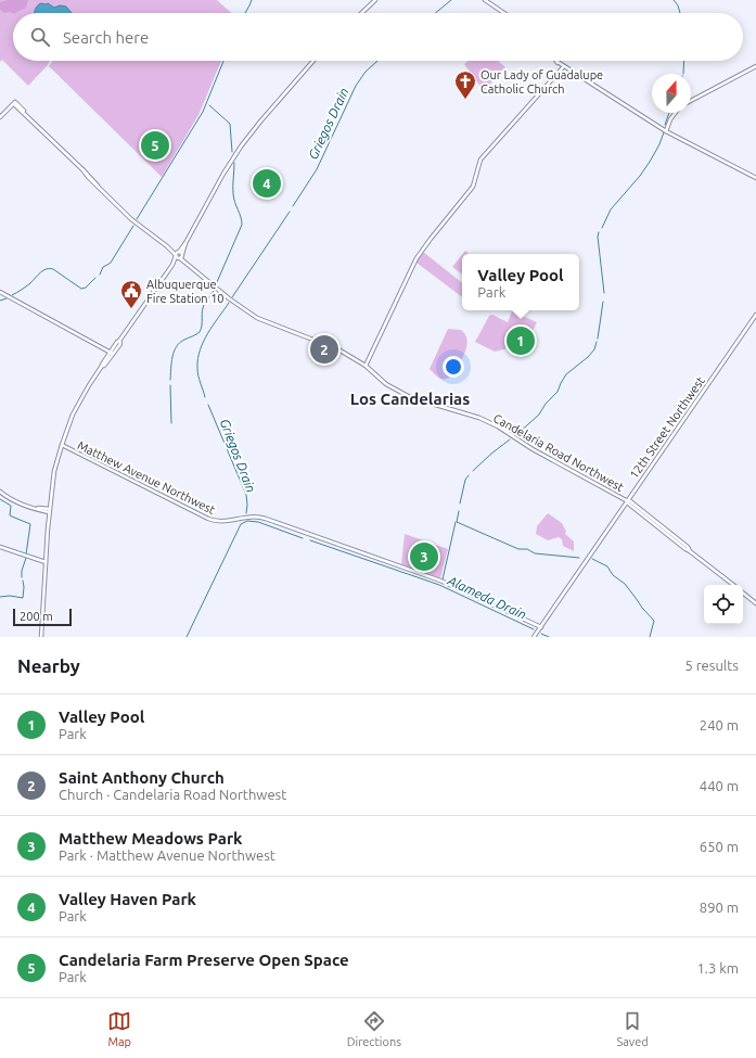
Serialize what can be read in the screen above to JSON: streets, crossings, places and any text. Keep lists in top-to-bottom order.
{
  "streets": {
    "main road": ["12th Street Northwest", "Candelaria Road Northwest", "Matthew Avenue Northwest"]
  },
  "crossings": [
    ["12th Street Northwest", "Candelaria Road Northwest"],
    ["12th Street Northwest", "Matthew Avenue Northwest"]
  ],
  "districts": ["Los Candelarias"],
  "water": ["Griegos Drain", "Alameda Drain"],
  "places": {
    "church": ["Our Lady of Guadalupe Catholic Church"],
    "public building": ["Albuquerque Fire Station 10"]
  },
  "scale_bar": "200 m",
  "north": "top",
  "page": {
    "search": "Search here",
    "pins": [
      "5",
      "4",
      "1",
      "2",
      "3"
    ],
    "popup": ["Valley Pool", "Park"],
    "scale": "200 m",
    "heading": ["Nearby", "5 results"],
    "list": [
      {
        "mark": "1",
        "name": "Valley Pool",
        "note": "Park",
        "value": "240 m"
      },
      {
        "mark": "2",
        "name": "Saint Anthony Church",
        "note": "Church · Candelaria Road Northwest",
        "value": "440 m"
      },
      {
        "mark": "3",
        "name": "Matthew Meadows Park",
        "note": "Park · Matthew Avenue Northwest",
        "value": "650 m"
      },
      {
        "mark": "4",
        "name": "Valley Haven Park",
        "note": "Park",
        "value": "890 m"
      },
      {
        "mark": "5",
        "name": "Candelaria Farm Preserve Open Space",
        "note": "Park",
        "value": "1.3 km"
      }
    ],
    "nav": ["Map", "Directions", "Saved"]
  }
}
